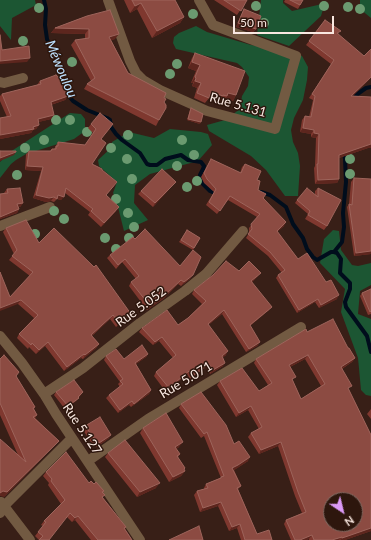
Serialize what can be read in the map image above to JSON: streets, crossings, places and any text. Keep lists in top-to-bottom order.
{
  "streets": {
    "street": [
      "Rue 5.131",
      "Rue 5.052",
      "Rue 5.071",
      "Rue 5.127"
    ]
  },
  "crossings": [
    ["Rue 5.052", "Rue 5.127"],
    ["Rue 5.071", "Rue 5.127"]
  ],
  "water": ["Méwoulou"],
  "scale_bar": "50 m",
  "north": "bottom right"
}
